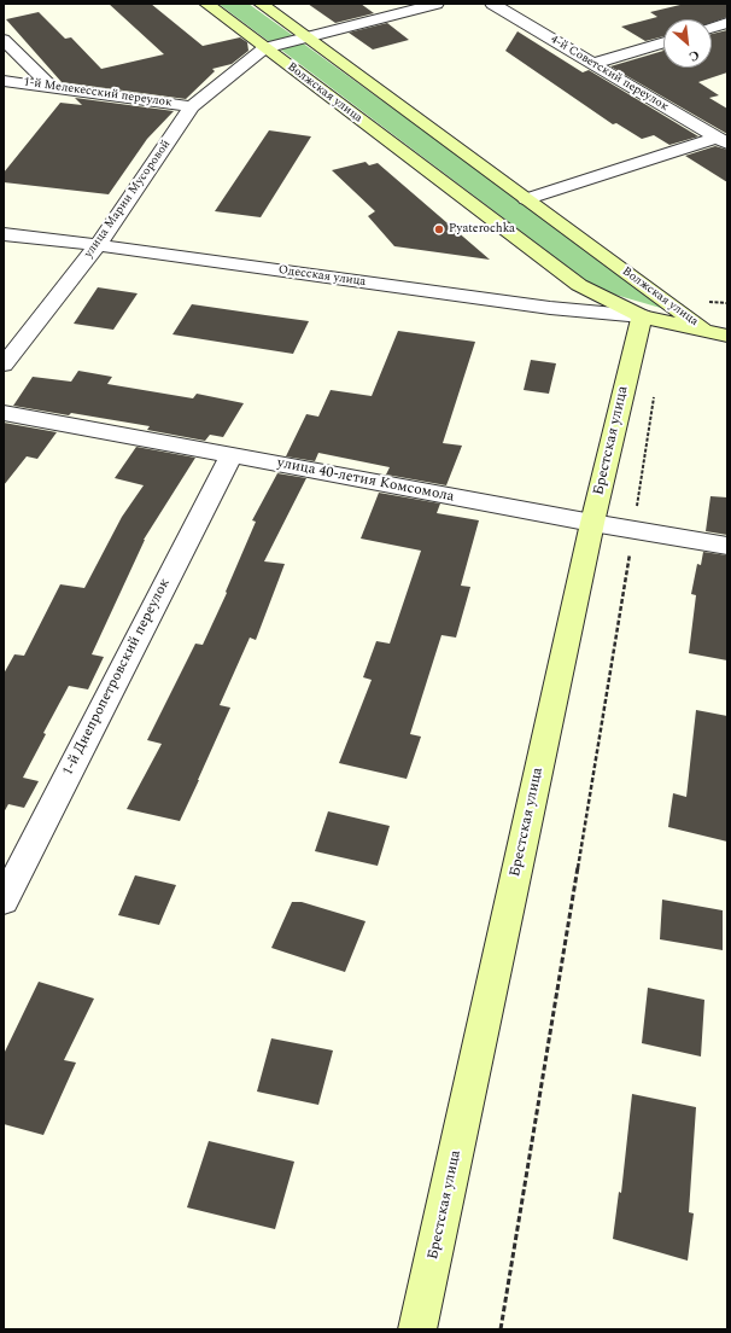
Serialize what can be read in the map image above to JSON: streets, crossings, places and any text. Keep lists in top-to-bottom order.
{
  "streets": {
    "main road": ["Волжская улица", "Брестская улица"],
    "street": [
      "4-й Советский переулок",
      "1-й Мелекесский переулок",
      "улица Марии Мусоровой",
      "Одесская улица",
      "улица 40-летия Комсомола",
      "1-й Днепропетровский переулок"
    ]
  },
  "crossings": [
    ["1-й Мелекесский переулок", "улица Марии Мусоровой"],
    ["Волжская улица", "улица Марии Мусоровой"],
    ["Волжская улица", "Одесская улица"],
    ["Волжская улица", "Брестская улица"],
    ["улица Марии Мусоровой", "Одесская улица"],
    ["Одесская улица", "Брестская улица"],
    ["Брестская улица", "улица 40-летия Комсомола"],
    ["улица 40-летия Комсомола", "1-й Днепропетровский переулок"]
  ],
  "places": ["Pyaterochka"],
  "north": "bottom right"
}
